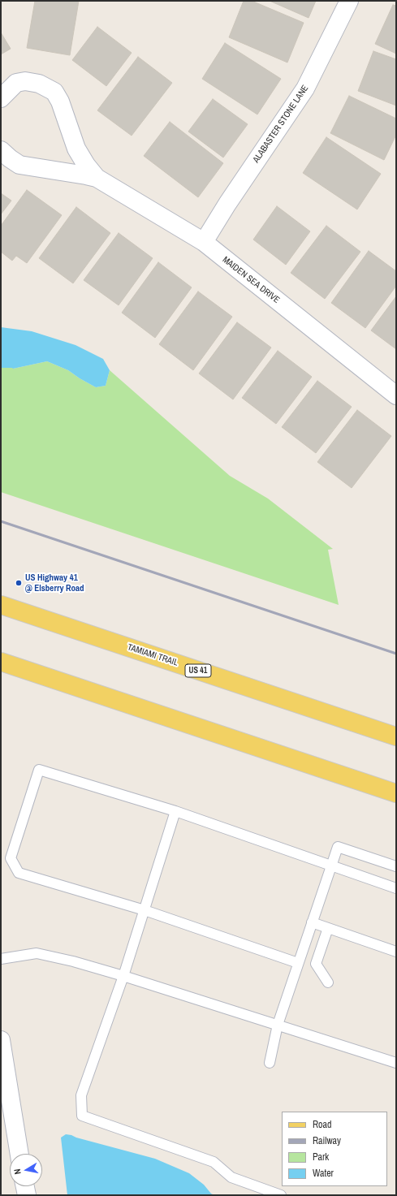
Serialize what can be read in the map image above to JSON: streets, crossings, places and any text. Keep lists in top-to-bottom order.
{
  "streets": {
    "main road": ["TAMIAMI TRAIL", "US 41"],
    "street": ["ALABASTER STONE LANE", "MAIDEN SEA DRIVE"]
  },
  "crossings": [
    ["ALABASTER STONE LANE", "MAIDEN SEA DRIVE"]
  ],
  "places": ["US Highway 41 @ Elsberry Road"],
  "legend": [
    "Road",
    "Railway",
    "Park",
    "Water"
  ],
  "north": "left"
}
